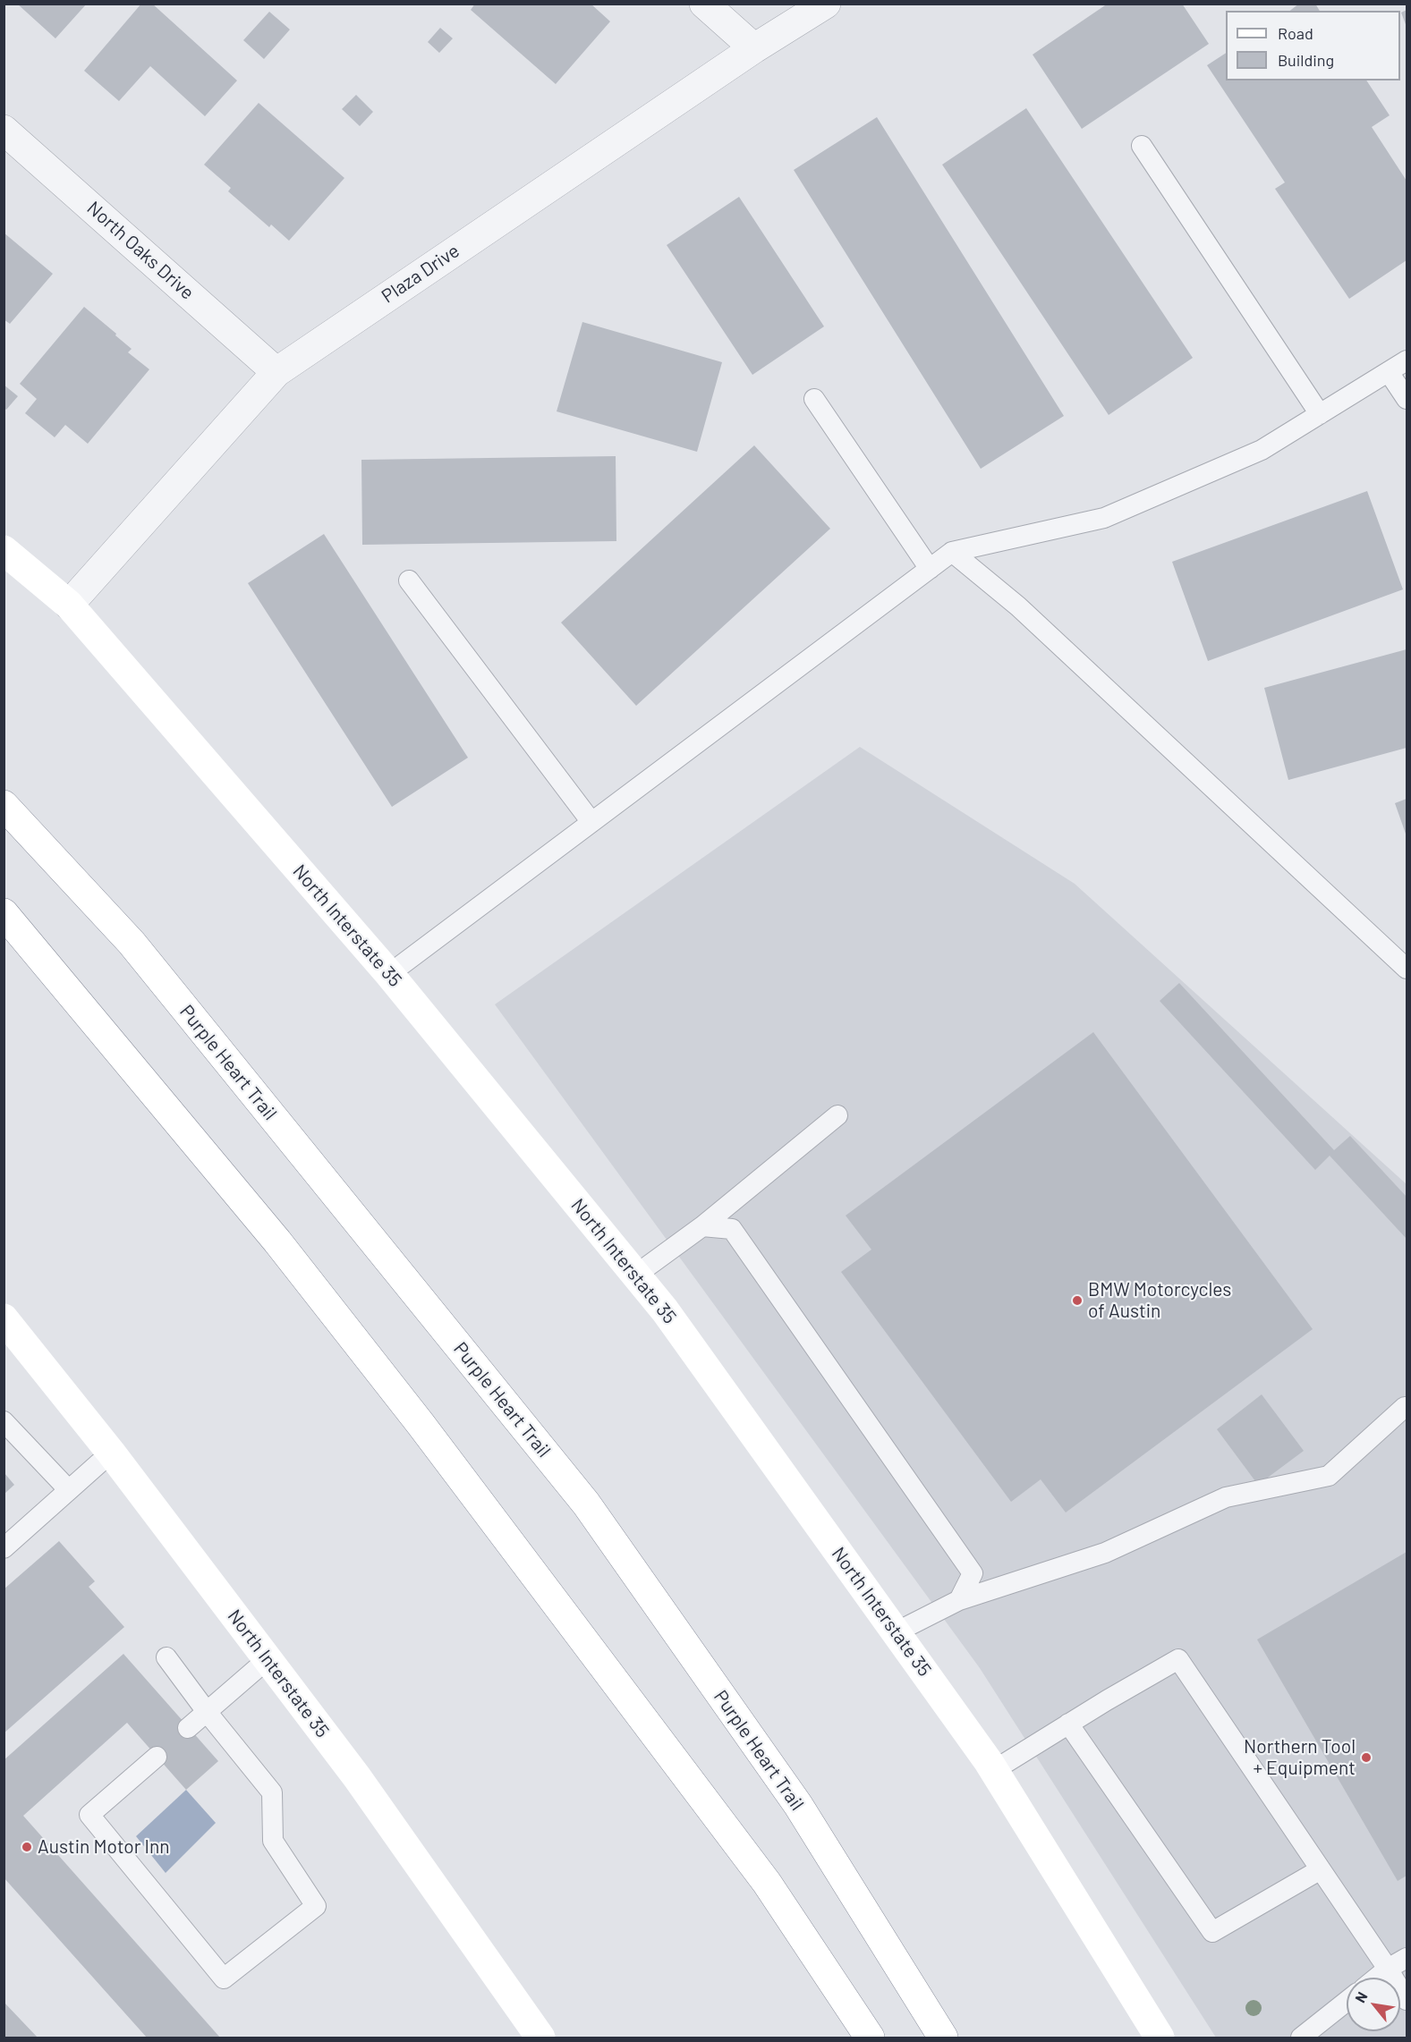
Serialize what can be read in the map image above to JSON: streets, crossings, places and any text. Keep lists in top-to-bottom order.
{
  "streets": {
    "main road": ["North Interstate 35", "Purple Heart Trail"],
    "street": ["North Oaks Drive", "Plaza Drive"]
  },
  "crossings": [
    ["North Oaks Drive", "Plaza Drive"],
    ["Plaza Drive", "North Interstate 35"]
  ],
  "places": ["BMW Motorcycles of Austin", "Northern Tool + Equipment", "Austin Motor Inn"],
  "legend": ["Road", "Building"],
  "north": "top left"
}
